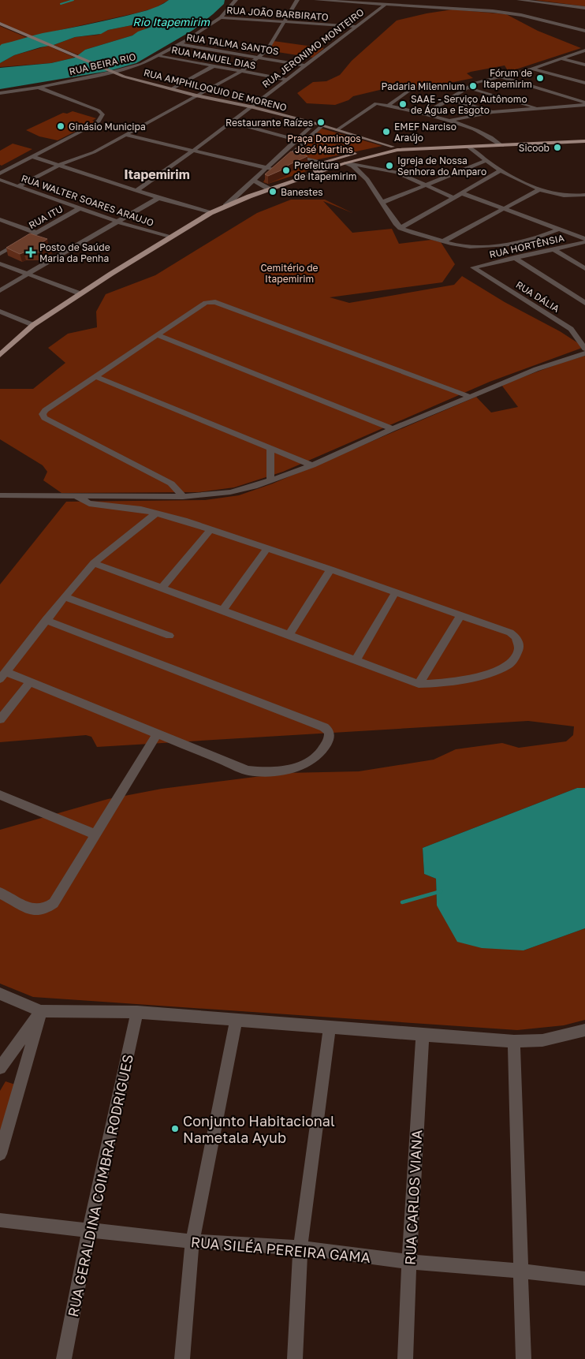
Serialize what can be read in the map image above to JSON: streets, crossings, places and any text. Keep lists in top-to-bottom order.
{
  "streets": {
    "main road": ["RUA AMPHILOQUIO DE MORENO"],
    "street": [
      "RUA JOÃO BARBIRATO",
      "RUA TALMA SANTOS",
      "RUA JERONIMO MONTEIRO",
      "RUA MANUEL DIAS",
      "RUA BEIRA RIO",
      "RUA WALTER SOARES ARAUJO",
      "RUA ITU",
      "RUA HORTÊNSIA",
      "RUA DÁLIA",
      "RUA GERALDINA COIMBRA RODRIGUES",
      "RUA CARLOS VIANA",
      "RUA SILÉA PEREIRA GAMA"
    ]
  },
  "crossings": [
    ["RUA JOÃO BARBIRATO", "RUA JERONIMO MONTEIRO"],
    ["RUA JOÃO BARBIRATO", "RUA BEIRA RIO"],
    ["RUA TALMA SANTOS", "RUA JERONIMO MONTEIRO"],
    ["RUA TALMA SANTOS", "RUA BEIRA RIO"],
    ["RUA JERONIMO MONTEIRO", "RUA MANUEL DIAS"],
    ["RUA JERONIMO MONTEIRO", "RUA AMPHILOQUIO DE MORENO"],
    ["RUA MANUEL DIAS", "RUA BEIRA RIO"],
    ["RUA BEIRA RIO", "RUA AMPHILOQUIO DE MORENO"],
    ["RUA WALTER SOARES ARAUJO", "RUA ITU"],
    ["RUA HORTÊNSIA", "RUA DÁLIA"],
    ["RUA GERALDINA COIMBRA RODRIGUES", "RUA SILÉA PEREIRA GAMA"],
    ["RUA CARLOS VIANA", "RUA SILÉA PEREIRA GAMA"]
  ],
  "districts": ["Itapemirim"],
  "water": ["Rio Itapemirim"],
  "parks": ["Praça Domingos José Martins", "Cemitério de Itapemirim"],
  "places": {
    "other": [
      "Fórum de Itapemirim",
      "Padaria Milennium",
      "SAAE - Serviço Autônomo de Água e Esgoto",
      "Restaurante Raízes",
      "Ginásio Municipa",
      "EMEF Narciso Araújo",
      "Sicoob",
      "Igreja de Nossa Senhora do Amparo",
      "Prefeitura de Itapemirim",
      "Banestes",
      "Conjunto Habitacional Nametala Ayub"
    ],
    "health": ["Posto de Saúde Maria da Penha"]
  }
}
